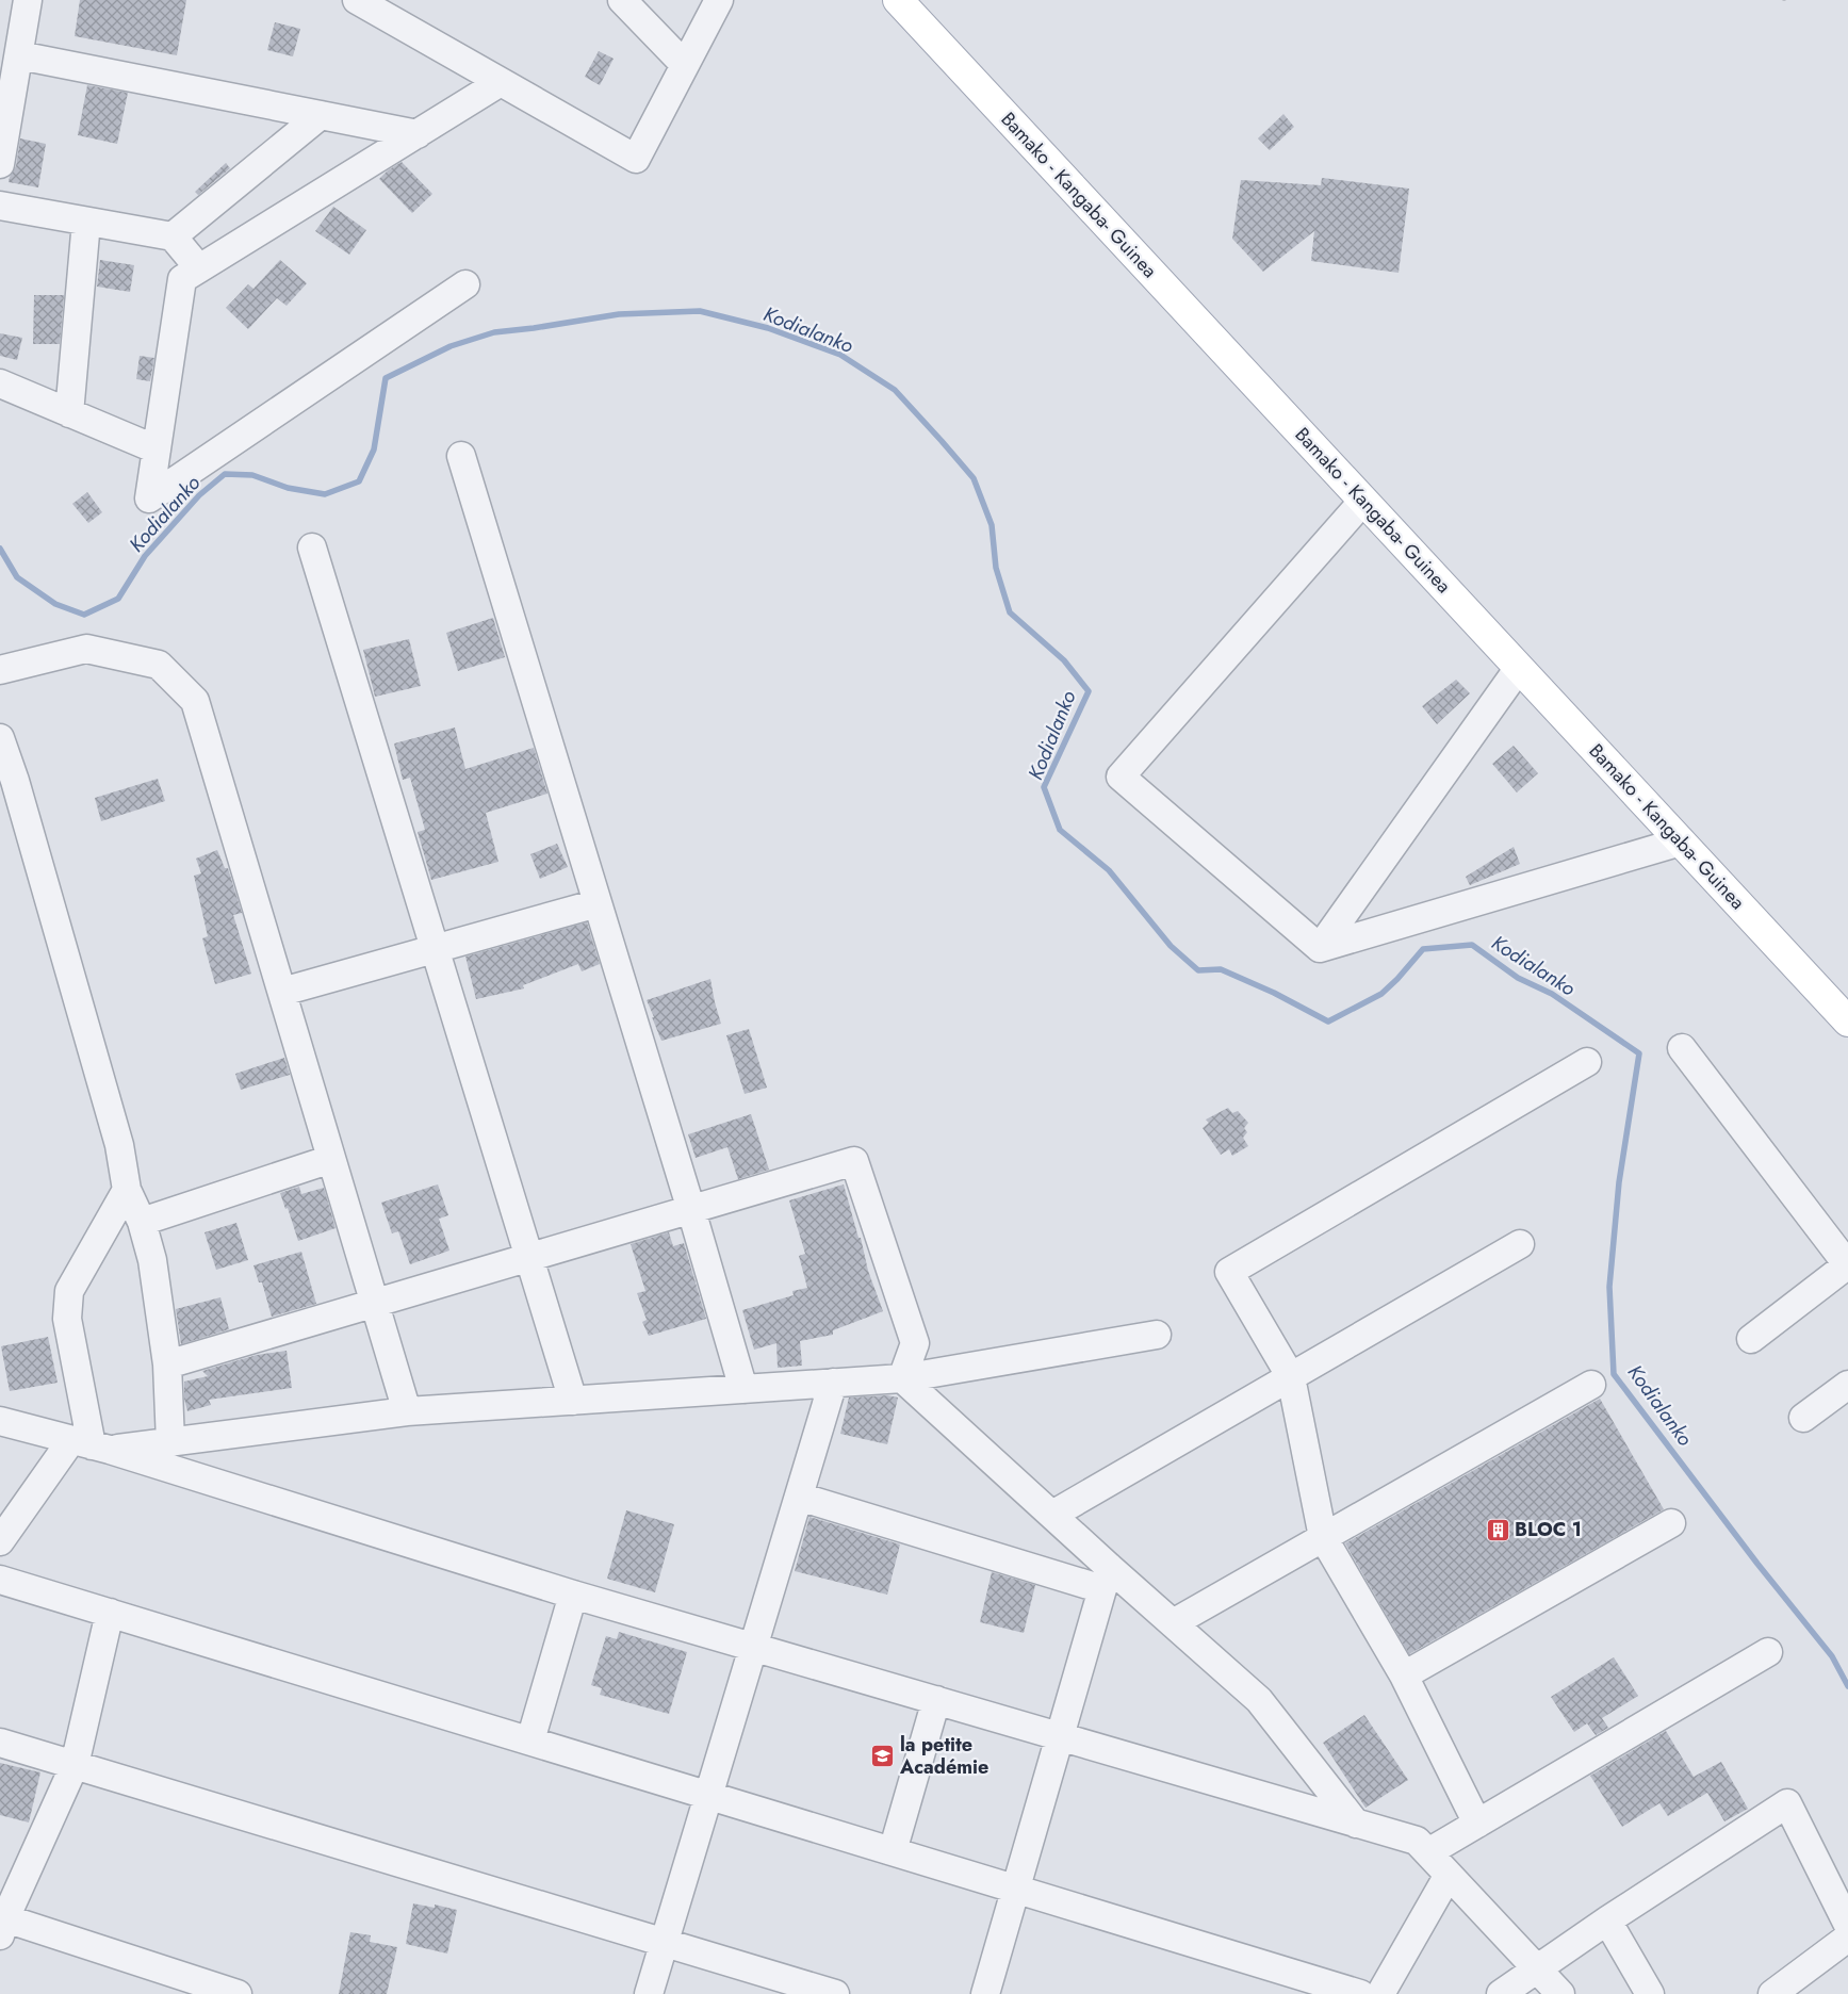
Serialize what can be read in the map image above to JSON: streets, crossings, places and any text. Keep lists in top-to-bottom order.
{
  "streets": {
    "main road": ["Bamako - Kangaba- Guinea"]
  },
  "water": ["Kodialanko"],
  "places": {
    "building": ["BLOC 1"],
    "school or university": ["la petite Académie"]
  }
}
